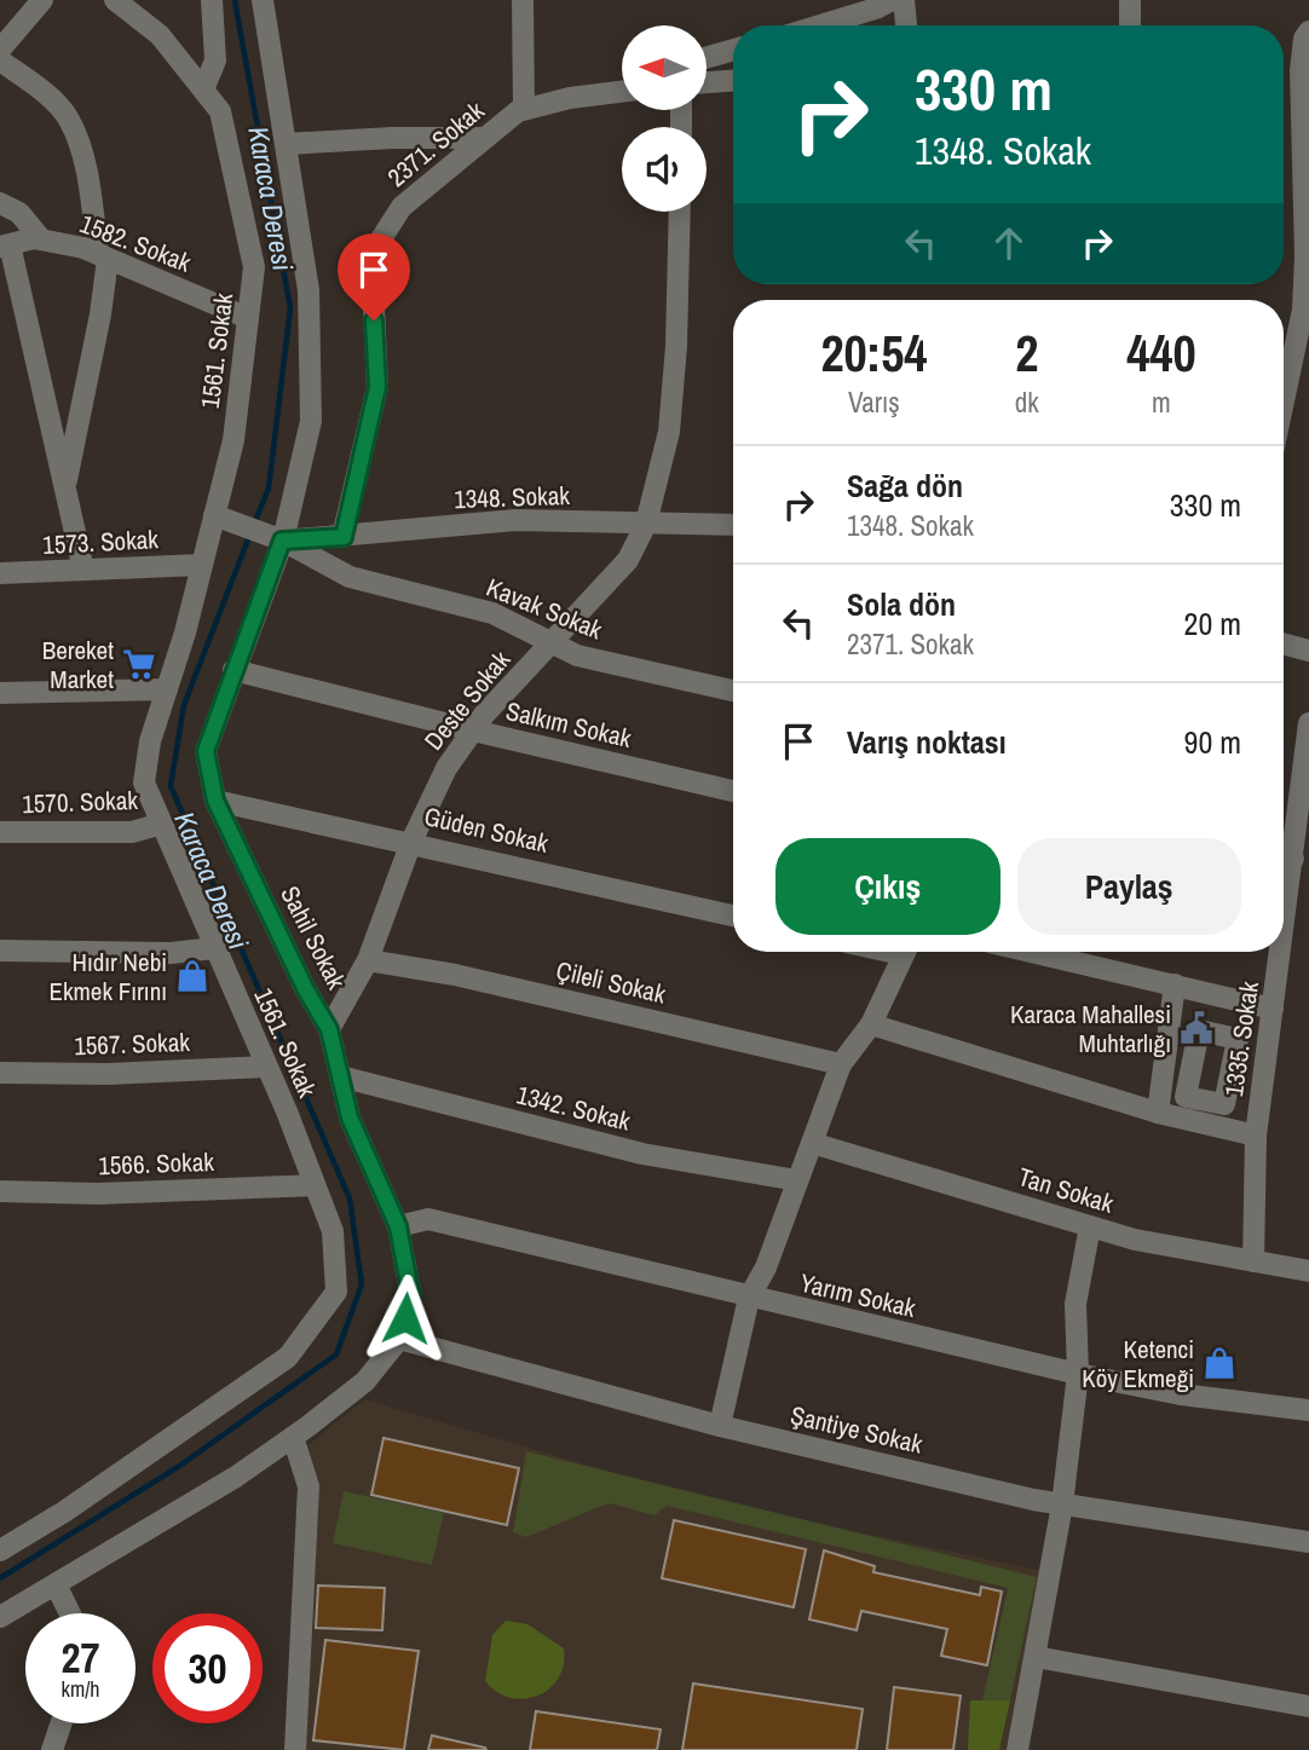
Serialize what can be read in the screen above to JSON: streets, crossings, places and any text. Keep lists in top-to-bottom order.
{
  "streets": {
    "street": [
      "2371. Sokak",
      "1582. Sokak",
      "1561. Sokak",
      "1348. Sokak",
      "1573. Sokak",
      "Kavak Sokak",
      "Deste Sokak",
      "Salkım Sokak",
      "1570. Sokak",
      "Güden Sokak",
      "Sahil Sokak",
      "Çileli Sokak",
      "1335. Sokak",
      "1567. Sokak",
      "1342. Sokak",
      "1566. Sokak",
      "Tan Sokak",
      "Yarım Sokak",
      "Şantiye Sokak"
    ]
  },
  "crossings": [
    ["2371. Sokak", "1348. Sokak"],
    ["1582. Sokak", "1561. Sokak"],
    ["1561. Sokak", "1573. Sokak"],
    ["1561. Sokak", "Kavak Sokak"],
    ["1561. Sokak", "1570. Sokak"],
    ["1561. Sokak", "1567. Sokak"],
    ["1561. Sokak", "1566. Sokak"],
    ["1348. Sokak", "Kavak Sokak"],
    ["1348. Sokak", "Deste Sokak"],
    ["1348. Sokak", "Sahil Sokak"],
    ["Kavak Sokak", "Deste Sokak"],
    ["Kavak Sokak", "Sahil Sokak"],
    ["Deste Sokak", "Salkım Sokak"],
    ["Deste Sokak", "Güden Sokak"],
    ["Deste Sokak", "Sahil Sokak"],
    ["Deste Sokak", "Çileli Sokak"],
    ["Salkım Sokak", "Sahil Sokak"],
    ["Güden Sokak", "Sahil Sokak"],
    ["Sahil Sokak", "1342. Sokak"],
    ["Sahil Sokak", "Yarım Sokak"],
    ["Sahil Sokak", "Şantiye Sokak"],
    ["1335. Sokak", "Tan Sokak"]
  ],
  "water": ["Karaca Deresi"],
  "places": {
    "supermarket": ["Bereket Market"],
    "shop": ["Hıdır Nebi Ekmek Fırını", "Ketenci Köy Ekmeği"],
    "public building": ["Karaca Mahallesi Muhtarlığı"]
  },
  "north": "left",
  "page": {
    "turn": ["330 m", "1348. Sokak"],
    "eta": [
      "20:54",
      "Varış",
      "2",
      "dk",
      "440",
      "m"
    ],
    "list": [
      {
        "name": "Sağa dön",
        "note": "1348. Sokak",
        "value": "330 m"
      },
      {
        "name": "Sola dön",
        "note": "2371. Sokak",
        "value": "20 m"
      },
      {
        "name": "Varış noktası",
        "value": "90 m"
      }
    ],
    "buttons": ["Çıkış", "Paylaş"],
    "speed": "27 km/h",
    "limit": "30"
  }
}
